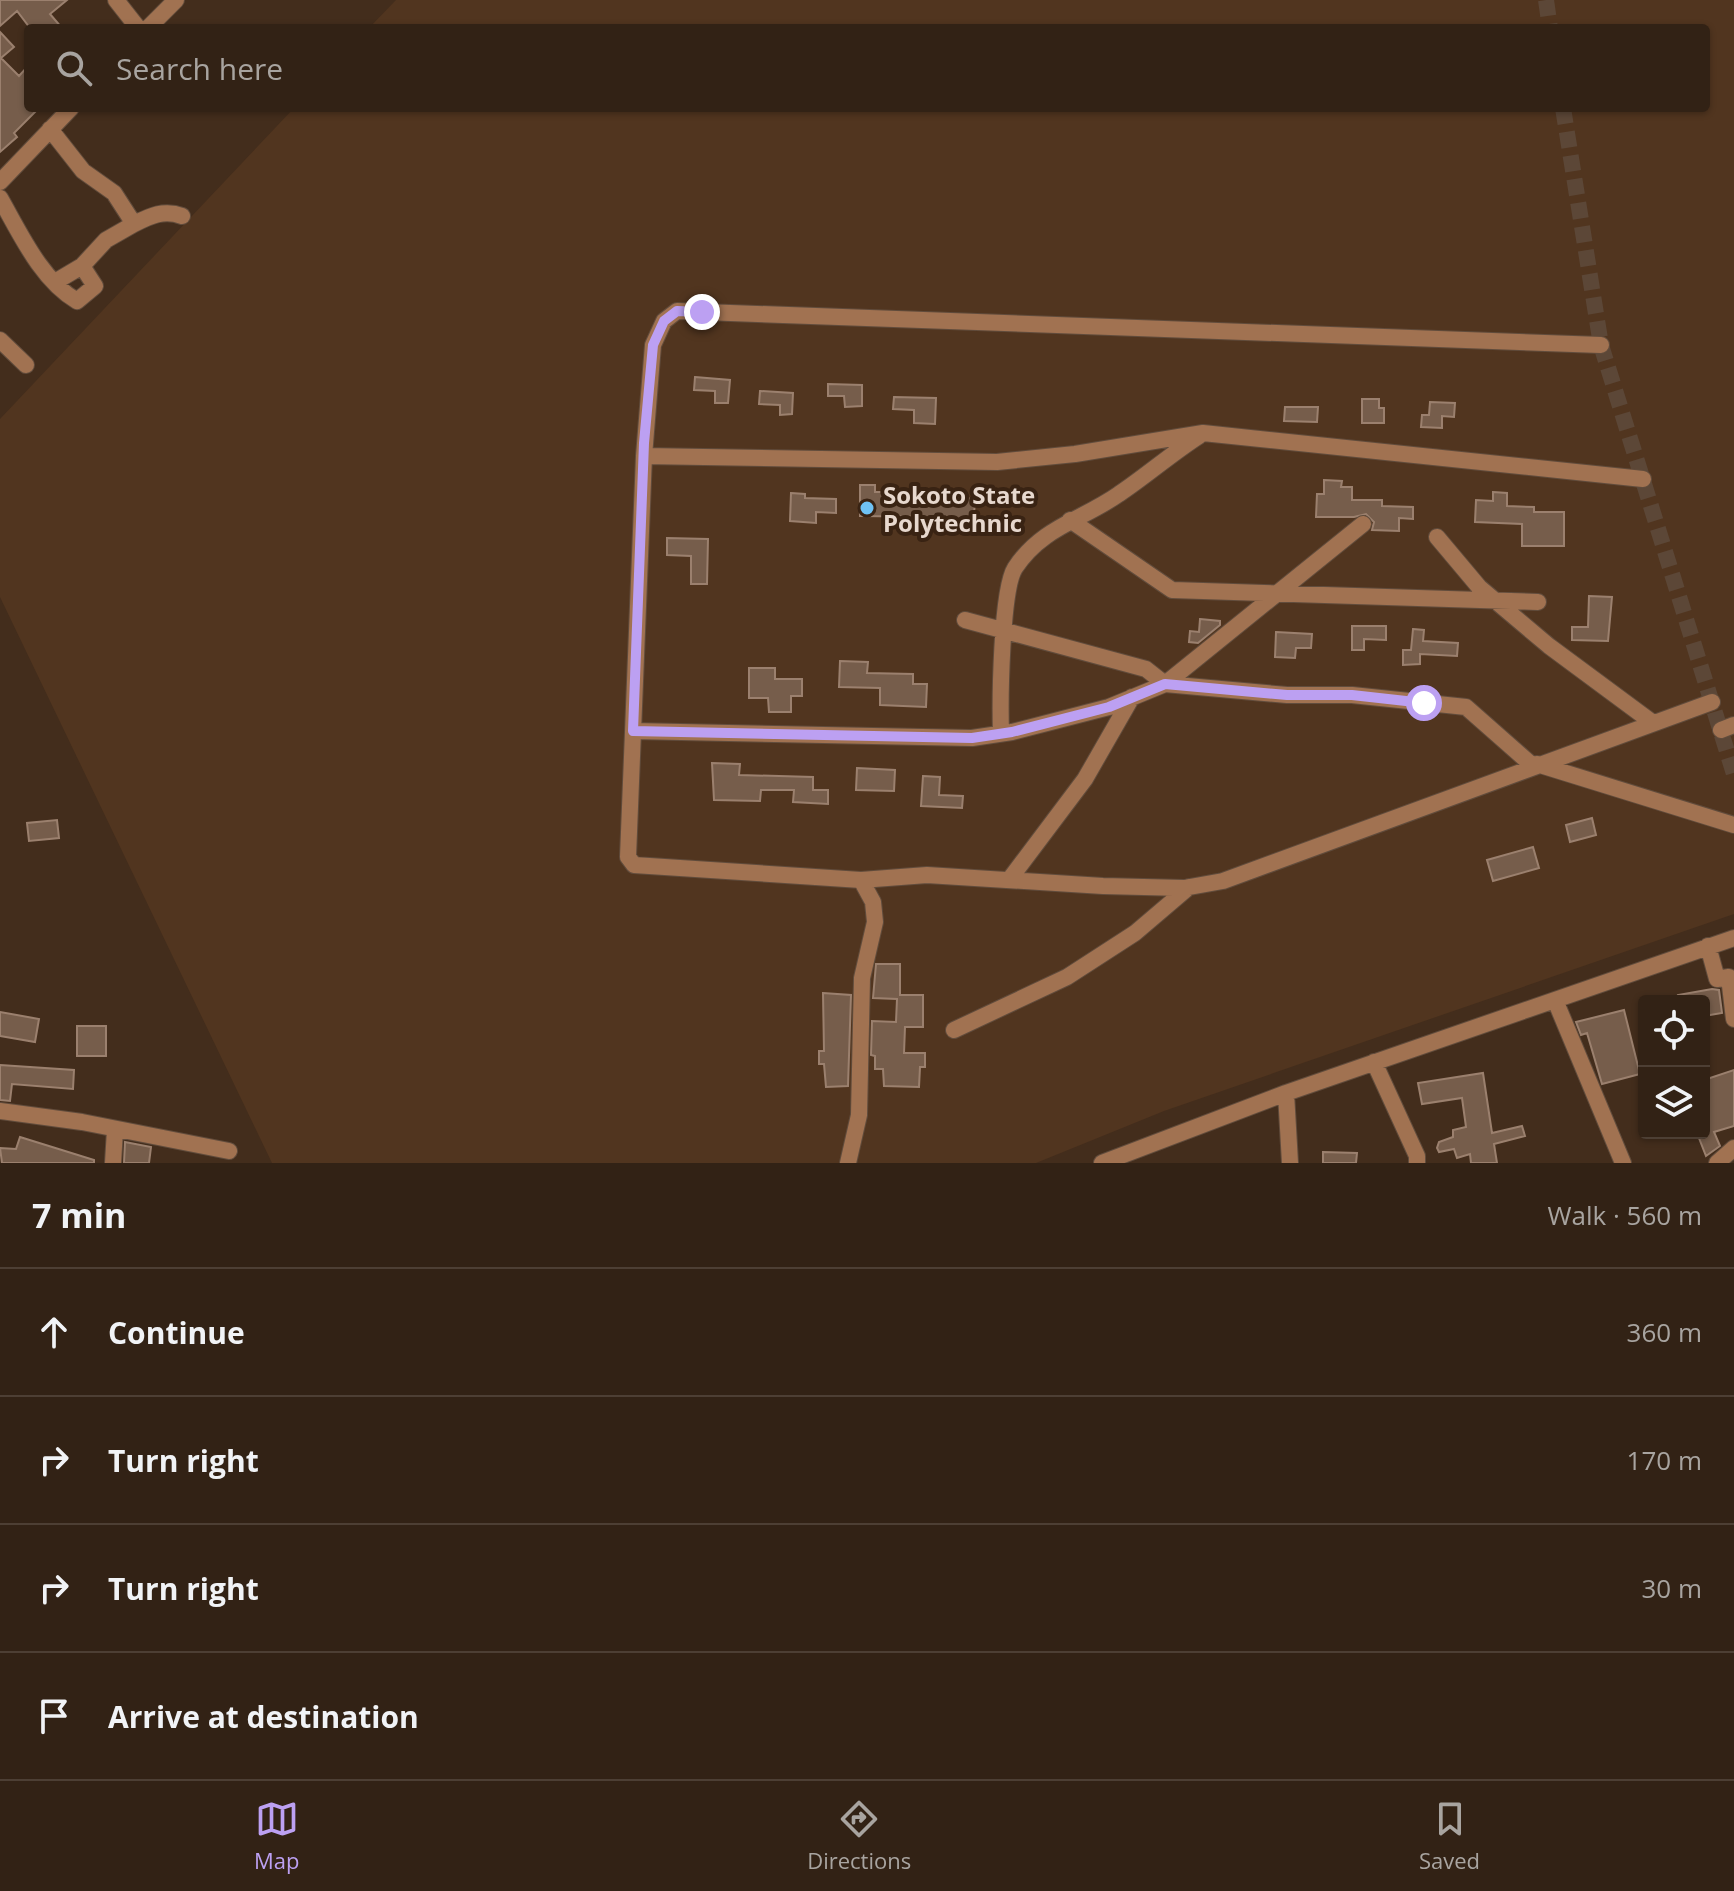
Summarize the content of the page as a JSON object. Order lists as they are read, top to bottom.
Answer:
{
  "places": ["Sokoto State Polytechnic"],
  "page": {
    "search": "Search here",
    "heading": ["7 min", "Walk · 560 m"],
    "list": [
      ["Continue", "360 m"],
      ["Turn right", "170 m"],
      ["Turn right", "30 m"],
      "Arrive at destination"
    ],
    "nav": ["Map", "Directions", "Saved"]
  }
}
